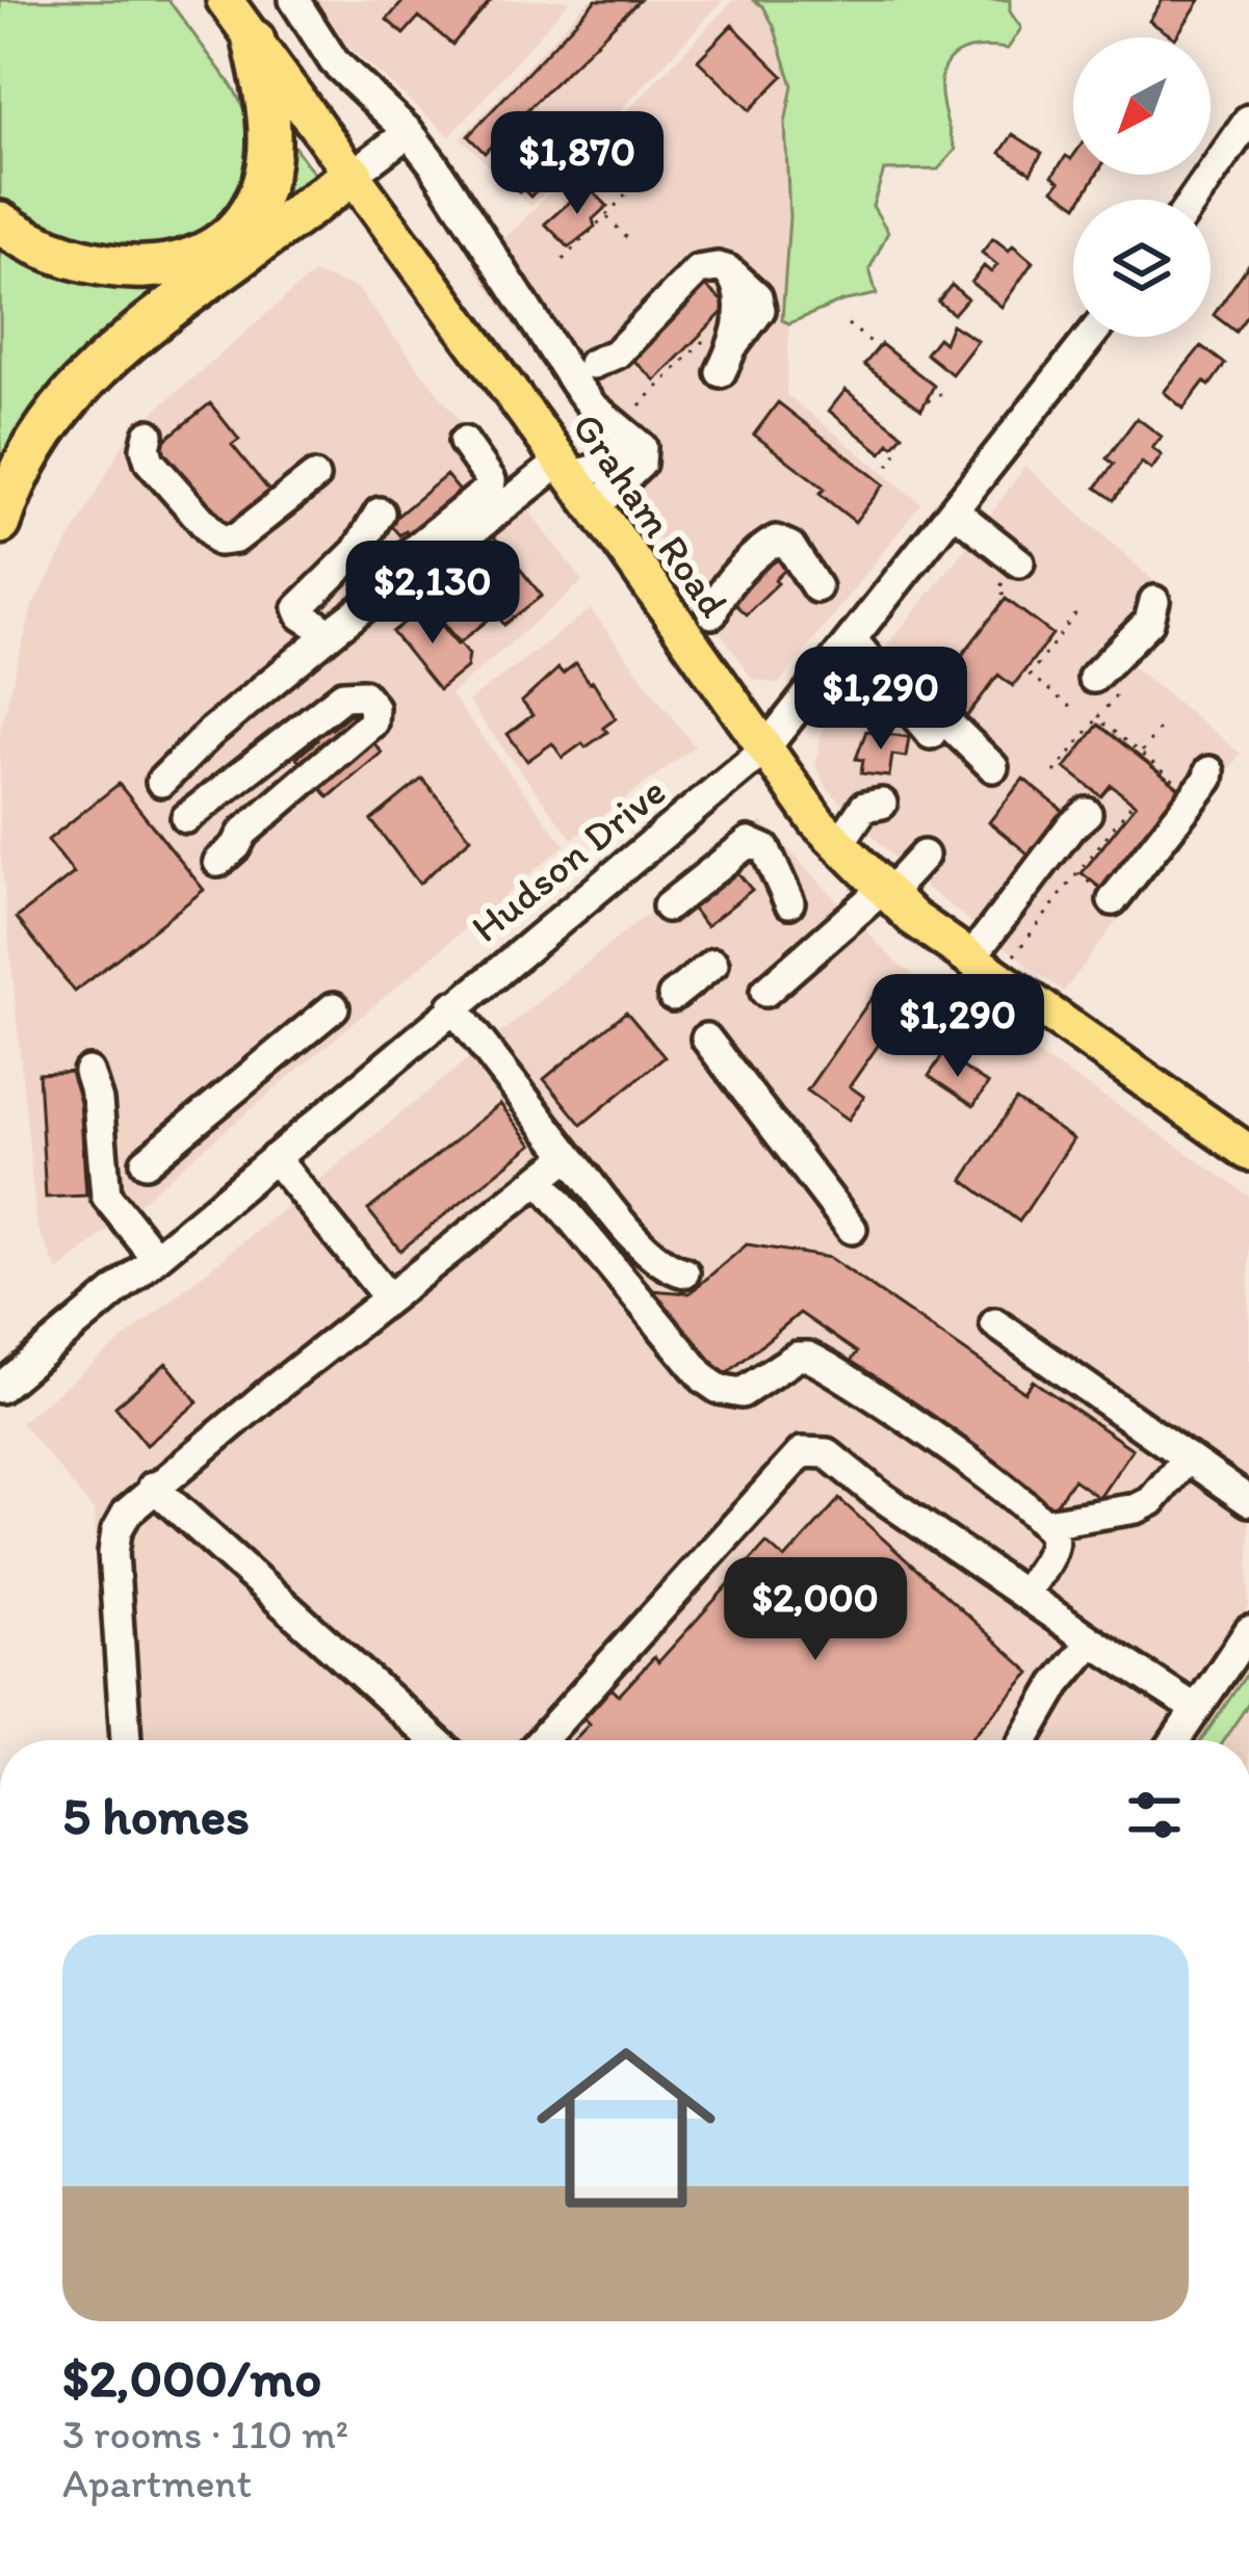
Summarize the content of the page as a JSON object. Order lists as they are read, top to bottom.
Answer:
{
  "streets": {
    "main road": ["Graham Road"],
    "street": ["Hudson Drive"]
  },
  "crossings": [
    ["Graham Road", "Hudson Drive"]
  ],
  "north": "bottom left",
  "page": {
    "price": [
      "$1,870",
      "$2,130",
      "$1,290",
      "$1,290",
      "$2,000"
    ],
    "heading": "5 homes",
    "list": [
      {
        "name": "$2,000/mo",
        "note": "3 rooms · 110 m² · Apartment"
      }
    ]
  }
}
